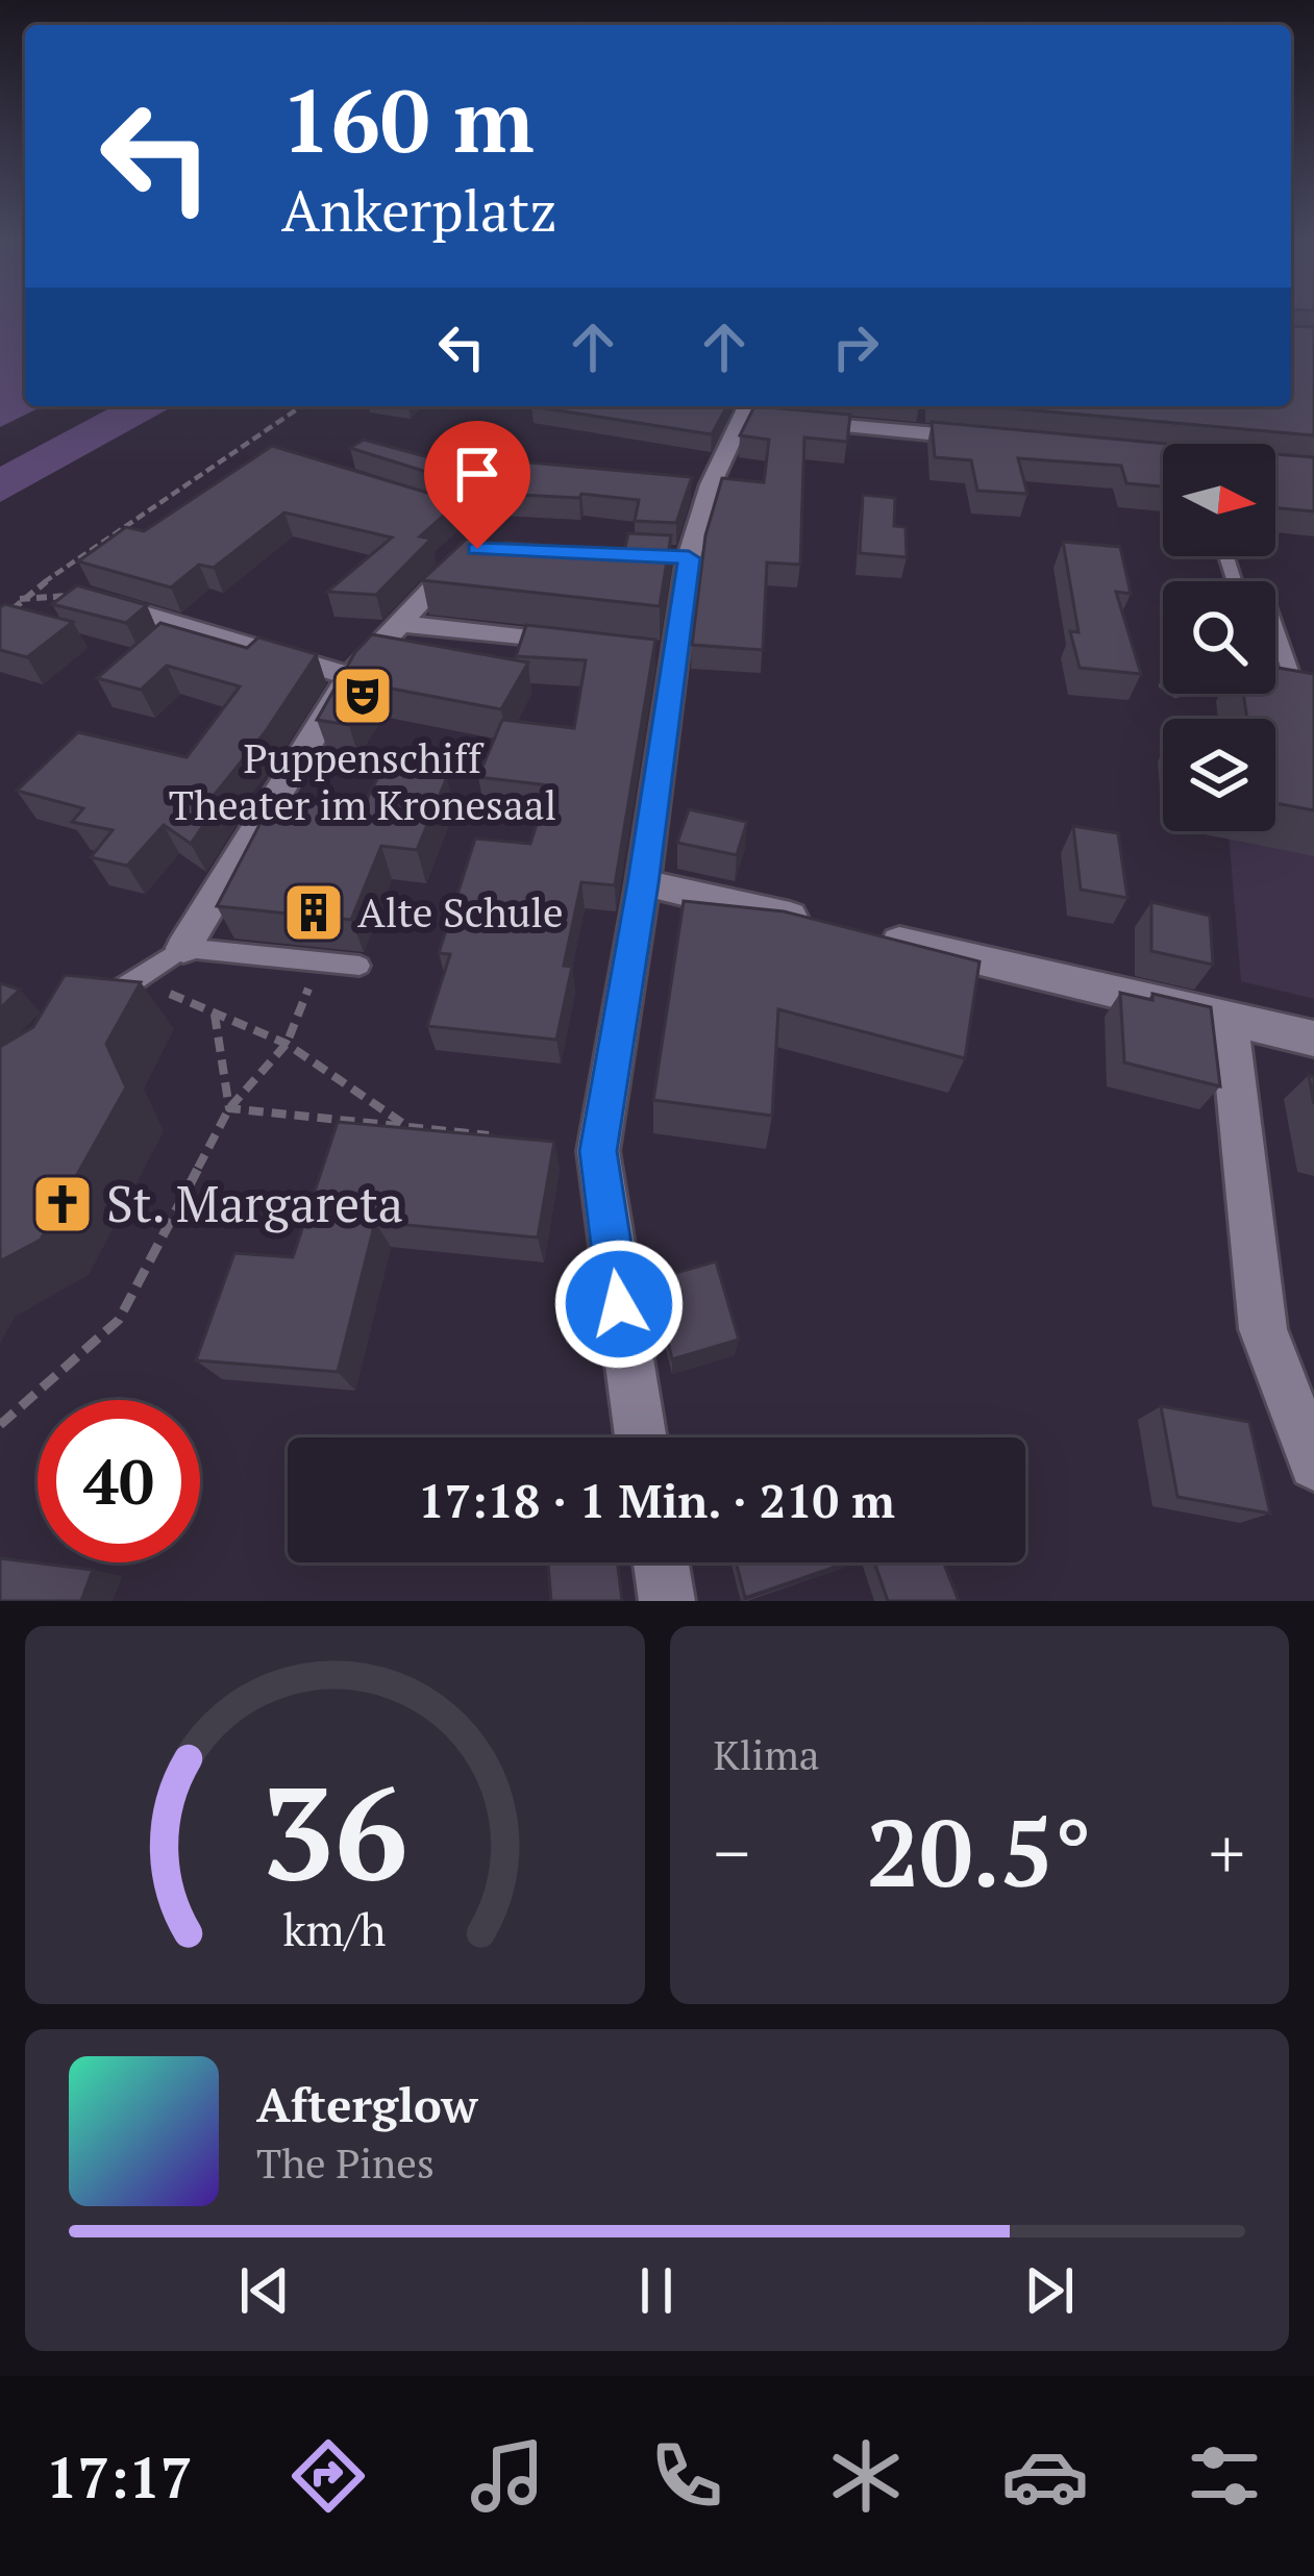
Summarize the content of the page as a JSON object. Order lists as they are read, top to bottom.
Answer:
{
  "places": {
    "theatre": ["Puppenschiff Theater im Kronesaal"],
    "building": ["Alte Schule"],
    "church": ["St. Margareta"]
  },
  "north": "right",
  "page": {
    "turn": ["160 m", "Ankerplatz"],
    "limit": "40",
    "trip": "17:18 · 1 Min. · 210 m",
    "tile": "Klima",
    "heat": ["−", "20.5°", "+"],
    "song": ["Afterglow", "The Pines"],
    "tabs": "17:17",
    "gauge": ["36", "km/h"]
  }
}
